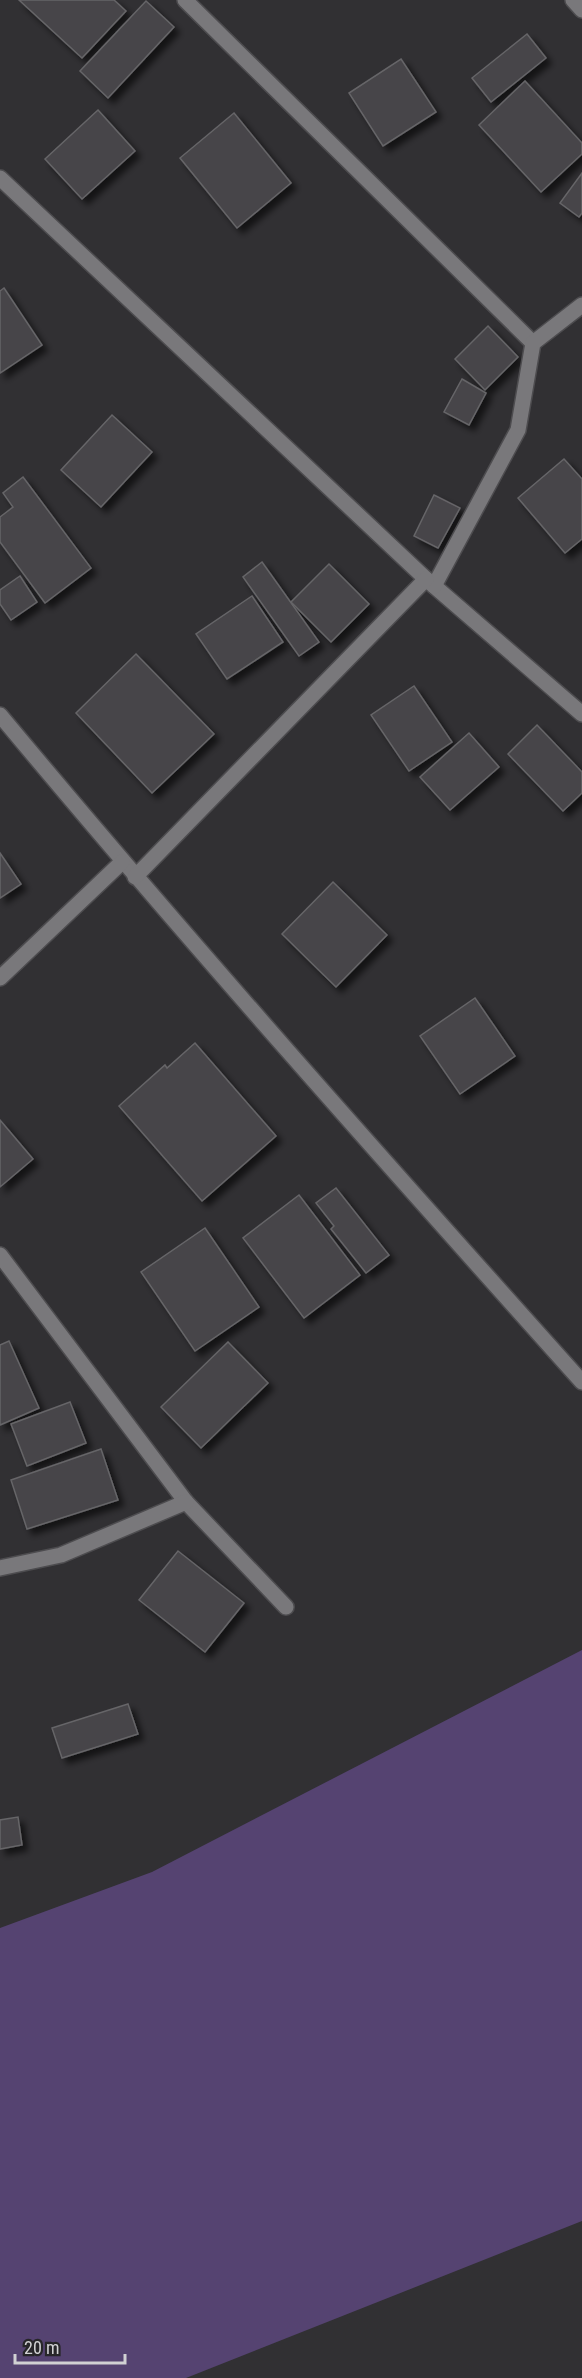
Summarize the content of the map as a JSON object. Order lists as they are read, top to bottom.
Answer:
{
  "scale_bar": "20 m"
}
